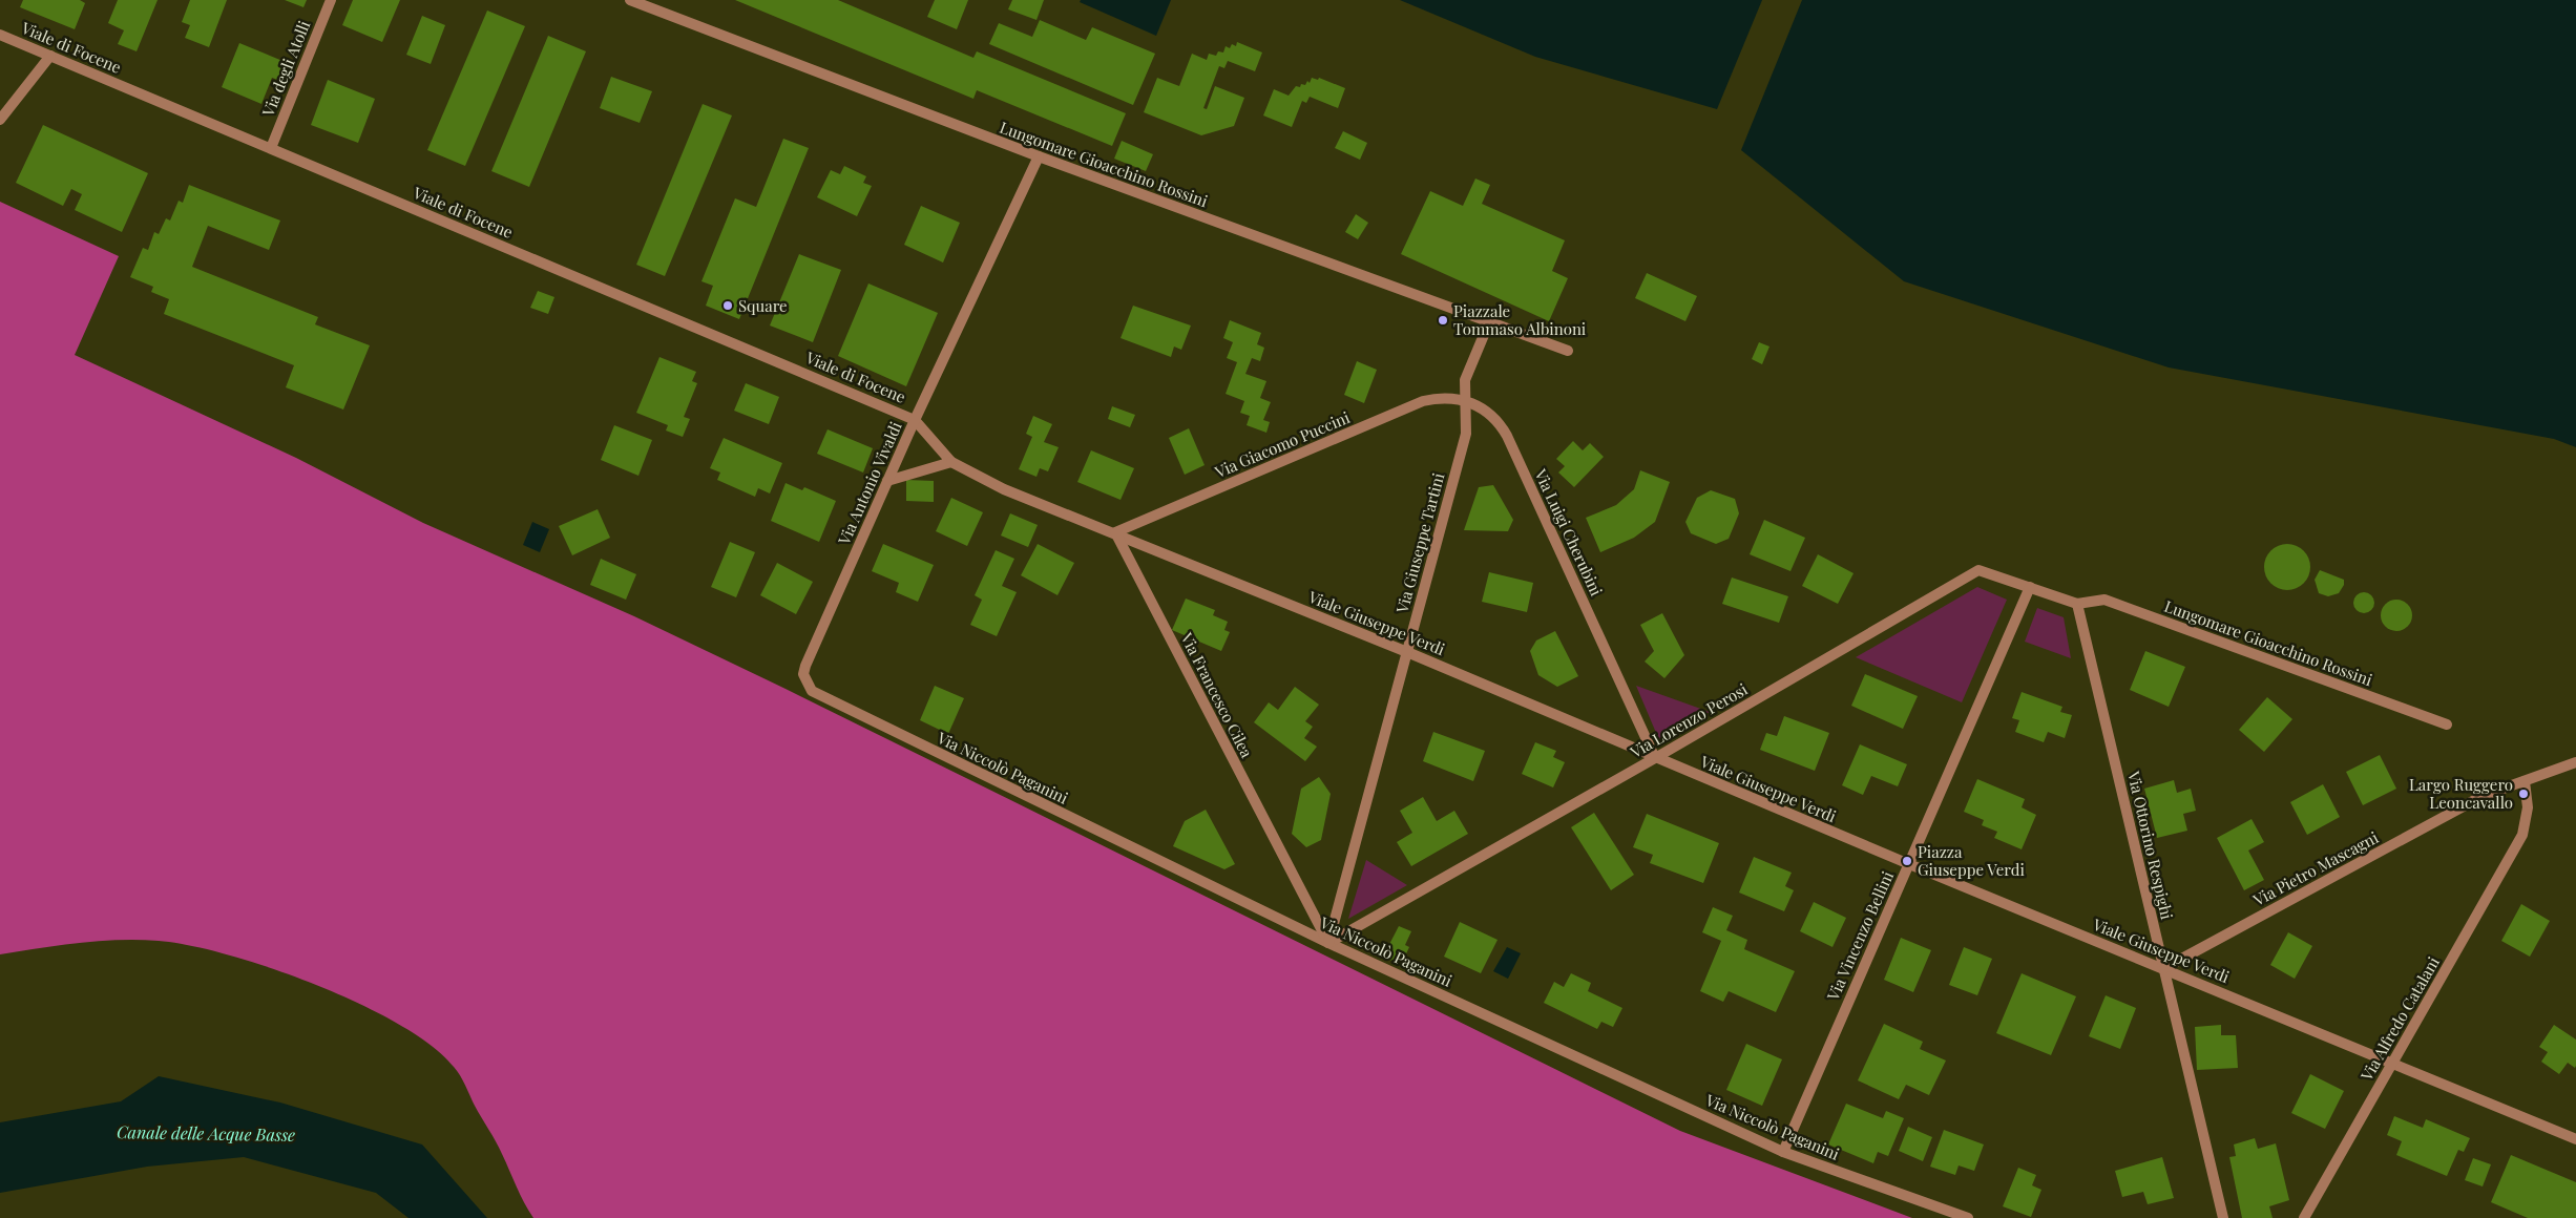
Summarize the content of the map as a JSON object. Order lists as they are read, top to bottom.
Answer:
{
  "streets": {
    "street": [
      "Viale di Focene",
      "Via degli Atolli",
      "Lungomare Gioacchino Rossini",
      "Via Giacomo Puccini",
      "Via Antonio Vivaldi",
      "Via Luigi Cherubini",
      "Via Giuseppe Tartini",
      "Viale Giuseppe Verdi",
      "Via Francesco Cilea",
      "Via Lorenzo Perosi",
      "Via Niccolò Paganini",
      "Via Ottorino Respighi",
      "Via Pietro Mascagni",
      "Via Vincenzo Bellini",
      "Via Alfredo Catalani"
    ]
  },
  "crossings": [
    ["Viale di Focene", "Via degli Atolli"],
    ["Viale di Focene", "Via Antonio Vivaldi"],
    ["Lungomare Gioacchino Rossini", "Via Antonio Vivaldi"],
    ["Lungomare Gioacchino Rossini", "Via Ottorino Respighi"],
    ["Via Giacomo Puccini", "Via Luigi Cherubini"],
    ["Via Giacomo Puccini", "Via Giuseppe Tartini"],
    ["Via Giacomo Puccini", "Viale Giuseppe Verdi"],
    ["Via Giacomo Puccini", "Via Francesco Cilea"],
    ["Via Antonio Vivaldi", "Via Niccolò Paganini"],
    ["Via Luigi Cherubini", "Via Giuseppe Tartini"],
    ["Via Luigi Cherubini", "Viale Giuseppe Verdi"],
    ["Via Luigi Cherubini", "Via Lorenzo Perosi"],
    ["Via Giuseppe Tartini", "Viale Giuseppe Verdi"],
    ["Via Giuseppe Tartini", "Via Francesco Cilea"],
    ["Via Giuseppe Tartini", "Via Lorenzo Perosi"],
    ["Via Giuseppe Tartini", "Via Niccolò Paganini"],
    ["Viale Giuseppe Verdi", "Via Francesco Cilea"],
    ["Viale Giuseppe Verdi", "Via Lorenzo Perosi"],
    ["Viale Giuseppe Verdi", "Via Ottorino Respighi"],
    ["Viale Giuseppe Verdi", "Via Pietro Mascagni"],
    ["Viale Giuseppe Verdi", "Via Vincenzo Bellini"],
    ["Viale Giuseppe Verdi", "Via Alfredo Catalani"],
    ["Via Francesco Cilea", "Via Lorenzo Perosi"],
    ["Via Francesco Cilea", "Via Niccolò Paganini"],
    ["Via Lorenzo Perosi", "Via Niccolò Paganini"],
    ["Via Lorenzo Perosi", "Via Vincenzo Bellini"],
    ["Via Niccolò Paganini", "Via Vincenzo Bellini"],
    ["Via Ottorino Respighi", "Via Pietro Mascagni"],
    ["Via Pietro Mascagni", "Via Alfredo Catalani"]
  ],
  "water": ["Canale delle Acque Basse"],
  "places": [
    "Square",
    "Piazzale Tommaso Albinoni",
    "Largo Ruggero Leoncavallo",
    "Piazza Giuseppe Verdi"
  ]
}
